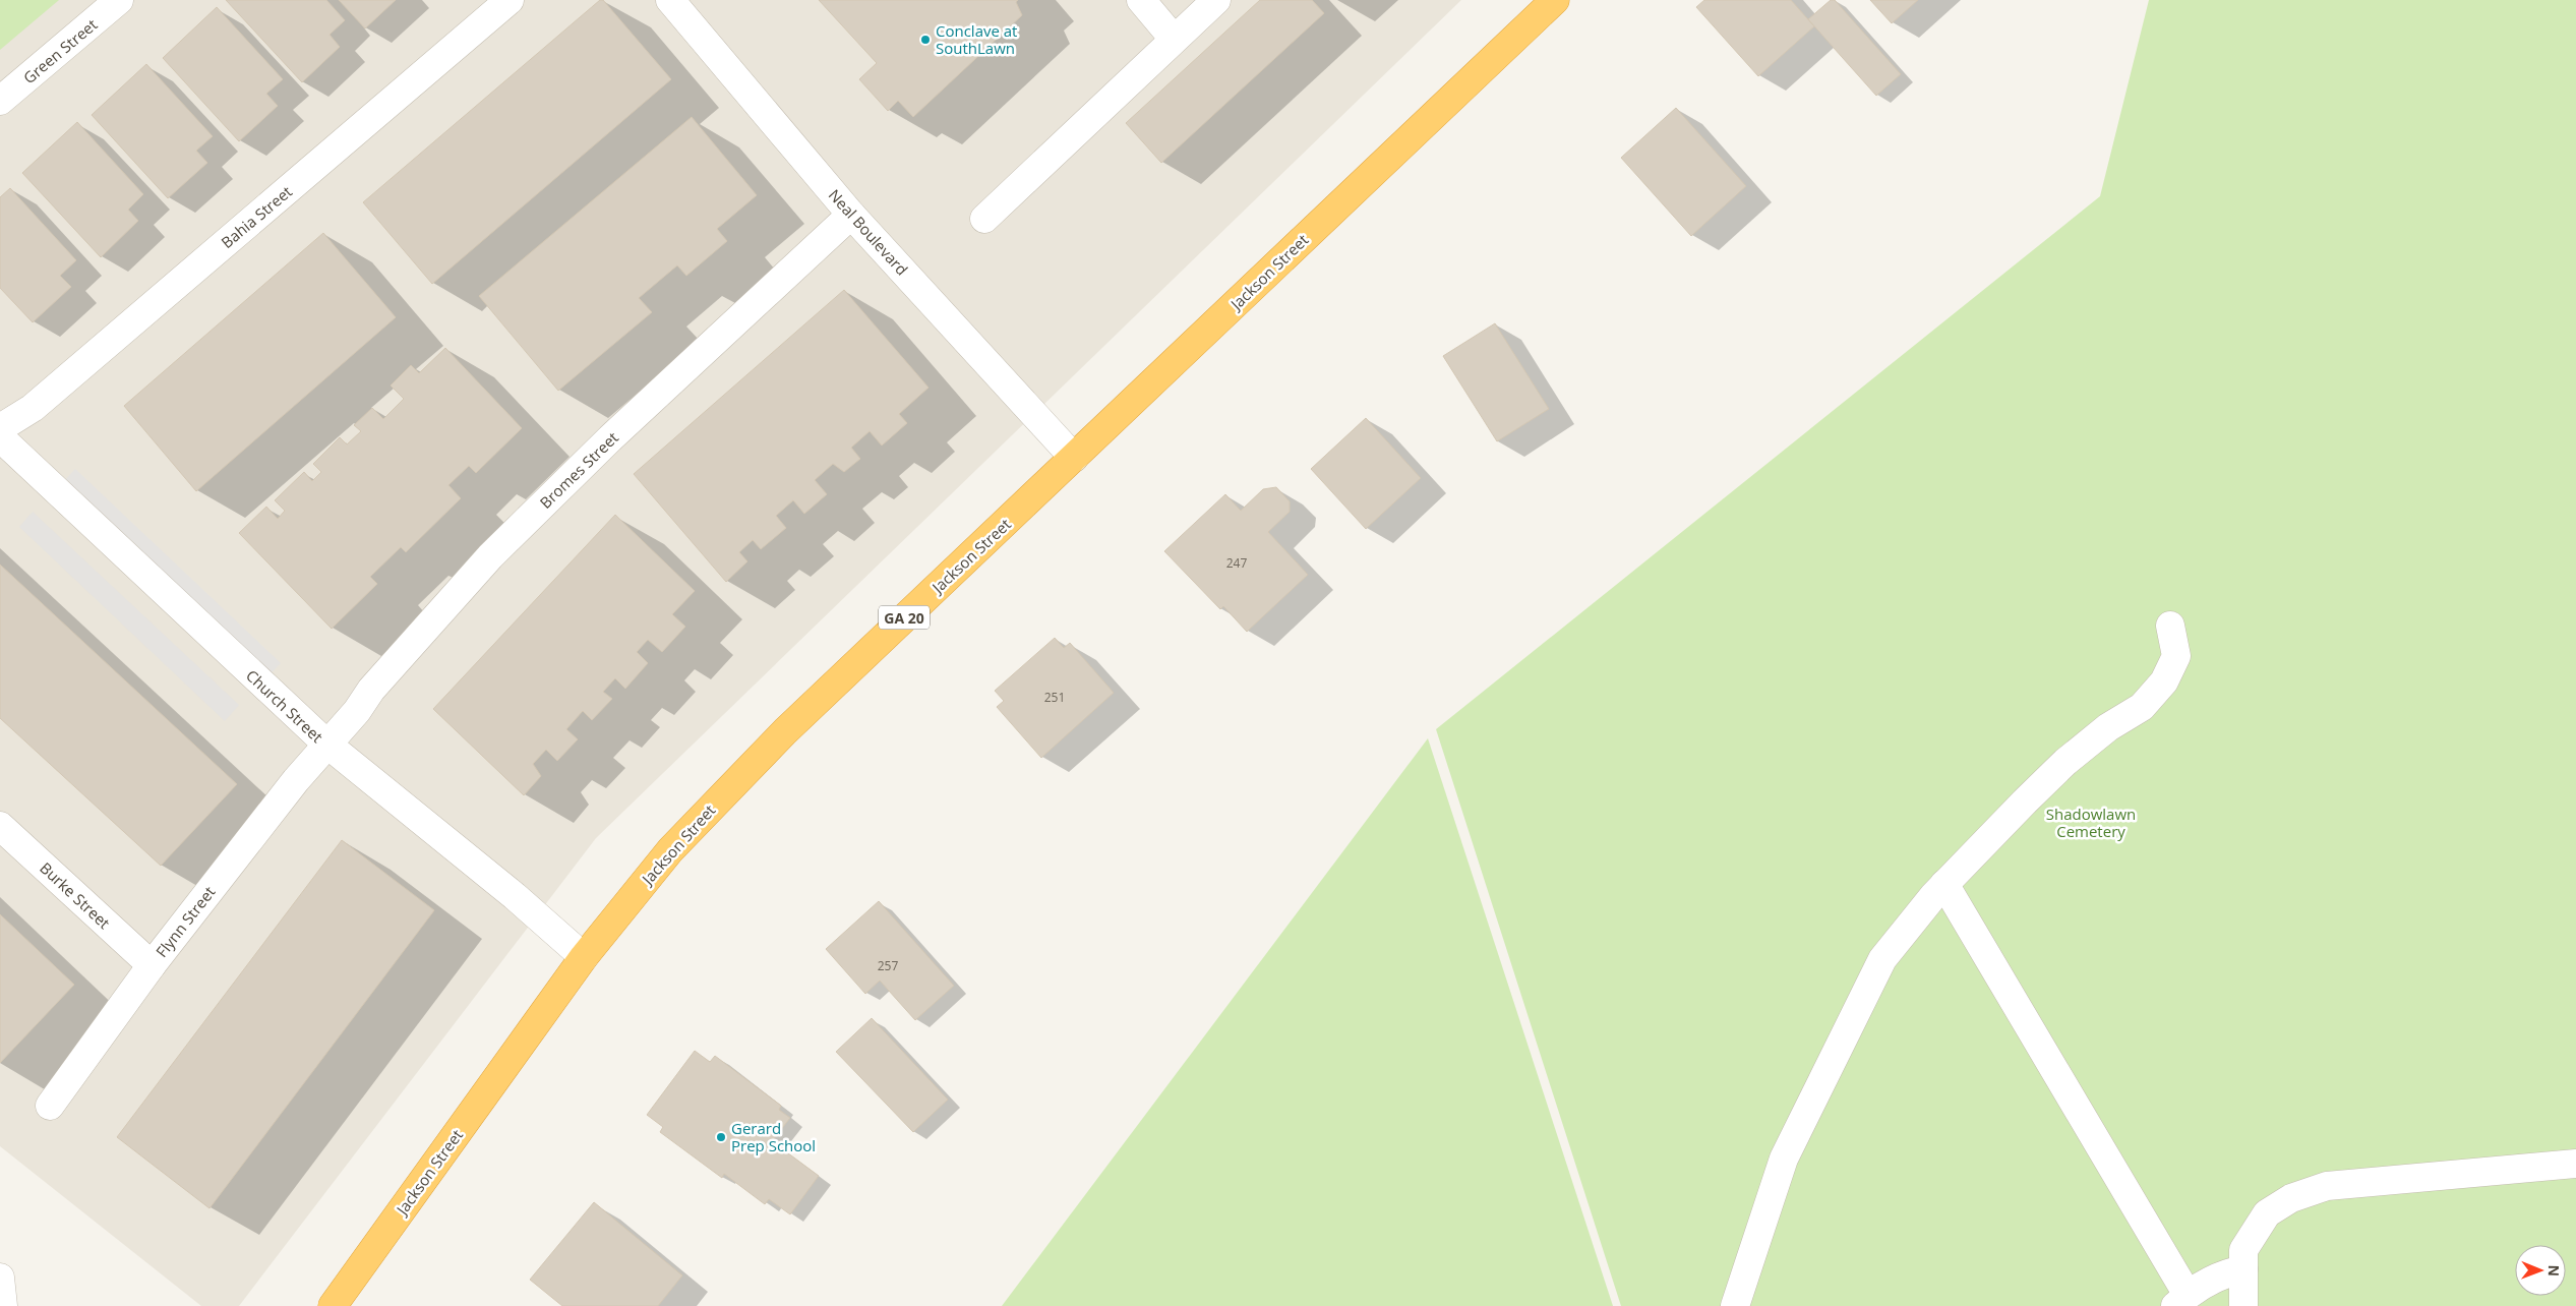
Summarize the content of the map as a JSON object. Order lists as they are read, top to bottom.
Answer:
{
  "streets": {
    "highway": ["Jackson Street", "GA 20"],
    "street": [
      "Green Street",
      "Bahia Street",
      "Neal Boulevard",
      "Bromes Street",
      "Church Street",
      "Burke Street",
      "Flynn Street"
    ]
  },
  "crossings": [
    ["Neal Boulevard", "Jackson Street"],
    ["Neal Boulevard", "Bromes Street"],
    ["Jackson Street", "Church Street"],
    ["Bromes Street", "Church Street"],
    ["Bromes Street", "Flynn Street"],
    ["Church Street", "Flynn Street"],
    ["Burke Street", "Flynn Street"]
  ],
  "parks": ["Shadowlawn Cemetery"],
  "places": ["Conclave at SouthLawn", "Gerard Prep School"],
  "house_numbers": ["247", "251", "257"],
  "north": "right"
}
